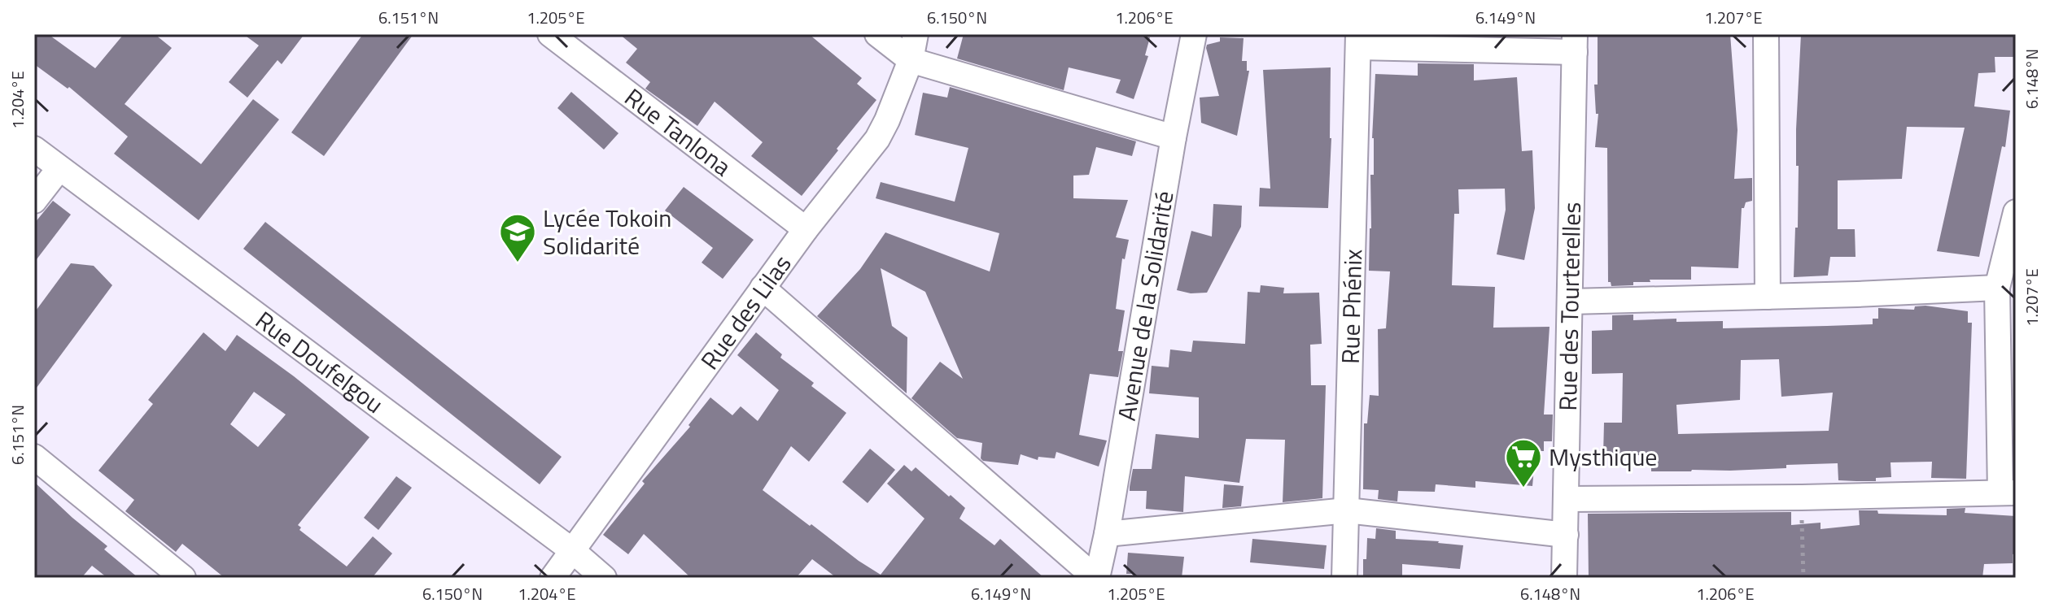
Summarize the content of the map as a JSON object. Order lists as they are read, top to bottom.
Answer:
{
  "streets": {
    "street": [
      "Rue Tanlona",
      "Avenue de la Solidarité",
      "Rue Phénix",
      "Rue des Tourterelles",
      "Rue des Lilas",
      "Rue Doufelgou"
    ]
  },
  "crossings": [
    ["Rue Tanlona", "Rue des Lilas"],
    ["Rue des Lilas", "Rue Doufelgou"]
  ],
  "places": {
    "school or university": ["Lycée Tokoin Solidarité"],
    "supermarket": ["Mysthique"]
  },
  "coordinates": [
    "6.151°N",
    "1.205°E",
    "6.150°N",
    "1.206°E",
    "6.149°N",
    "1.207°E",
    "6.148°N",
    "1.204°E"
  ]
}
